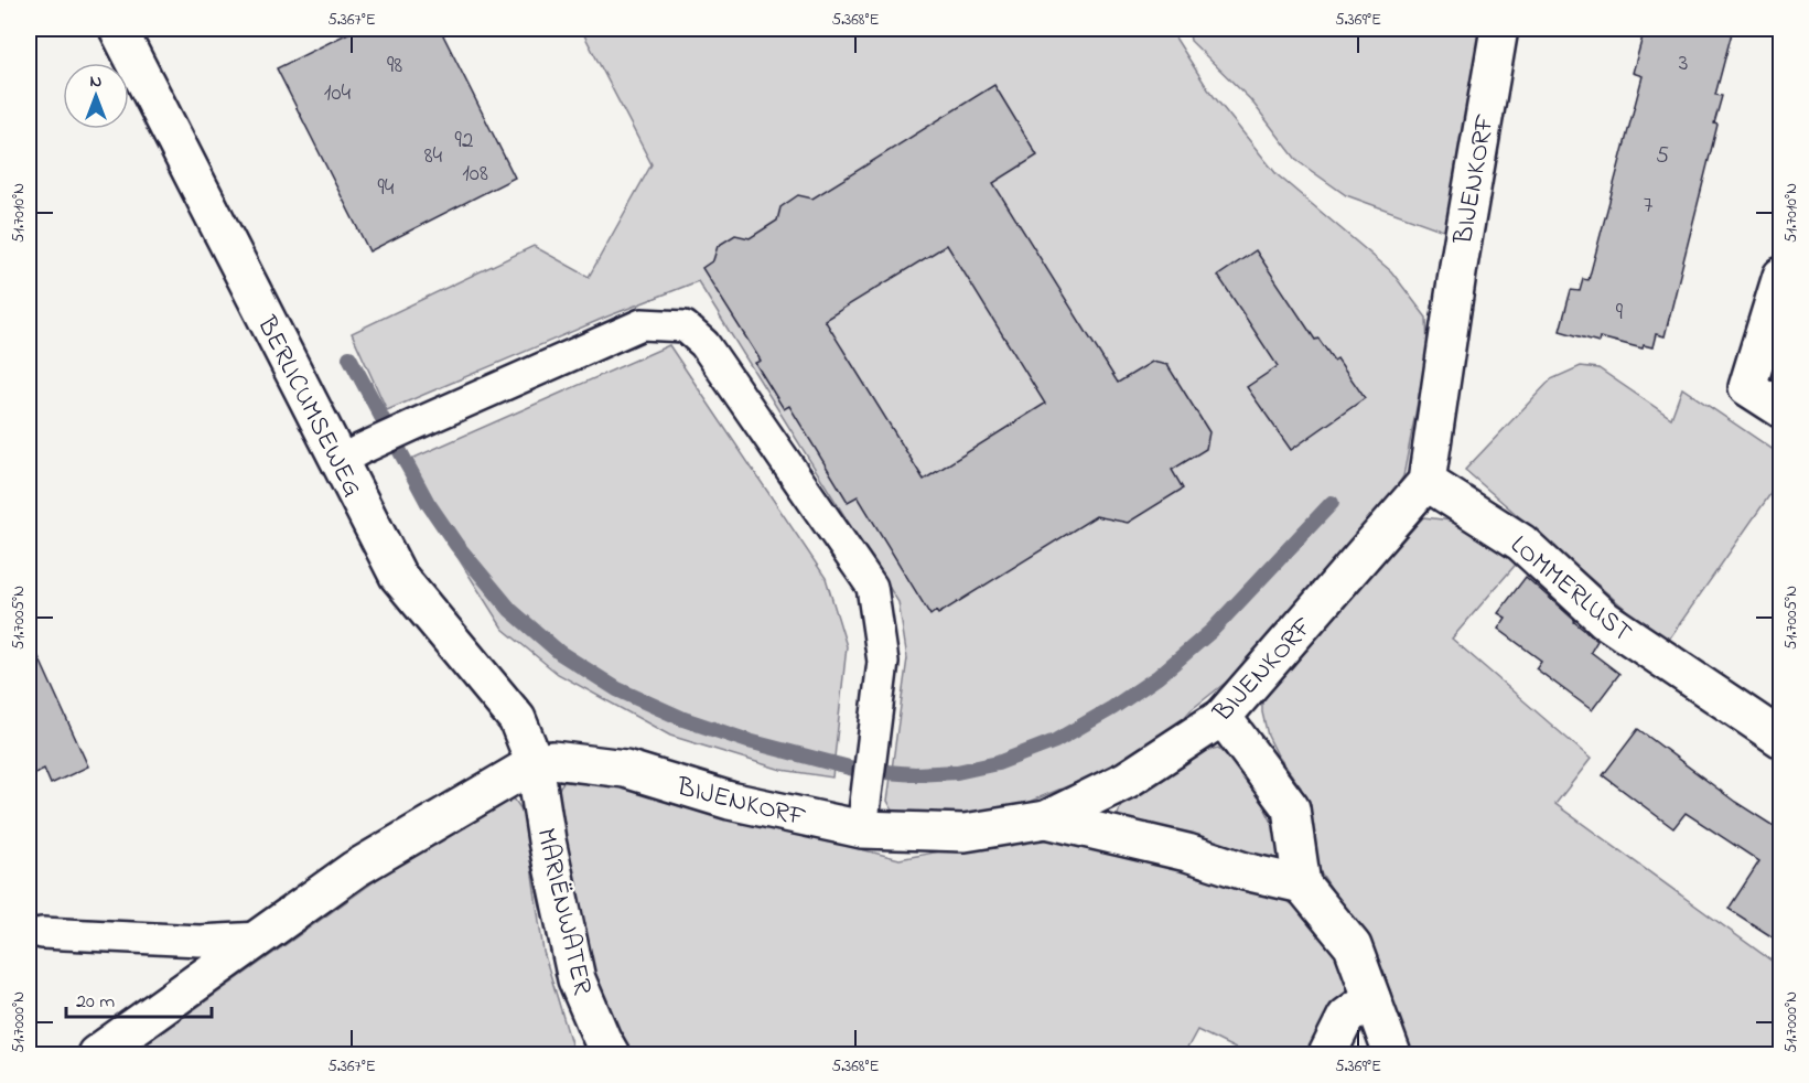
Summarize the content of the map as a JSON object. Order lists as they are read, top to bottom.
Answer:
{
  "streets": {
    "street": [
      "BIJENKORF",
      "BERLICUMSEWEG",
      "LOMMERLUST",
      "MARIËNWATER"
    ]
  },
  "crossings": [
    ["BIJENKORF", "BERLICUMSEWEG"],
    ["BIJENKORF", "LOMMERLUST"],
    ["BIJENKORF", "MARIËNWATER"],
    ["BERLICUMSEWEG", "MARIËNWATER"]
  ],
  "house_numbers": [
    "3",
    "98",
    "104",
    "92",
    "84",
    "5",
    "108",
    "94",
    "7",
    "9"
  ],
  "scale_bar": "20 m",
  "north": "top",
  "coordinates": [
    "5.367°E",
    "5.368°E",
    "5.369°E",
    "51.7010°N",
    "51.7005°N",
    "51.7000°N"
  ]
}
